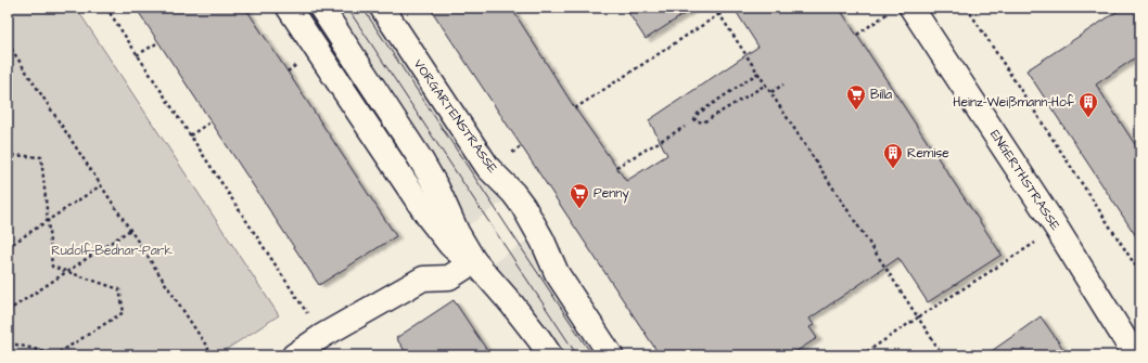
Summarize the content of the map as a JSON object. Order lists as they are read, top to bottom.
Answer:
{
  "streets": {
    "street": ["VORGARTENSTRASSE", "ENGERTHSTRASSE"]
  },
  "parks": ["Rudolf-Bednar-Park"],
  "places": {
    "supermarket": ["Billa", "Penny"],
    "building": ["Heinz-Weißmann-Hof", "Remise"]
  }
}
